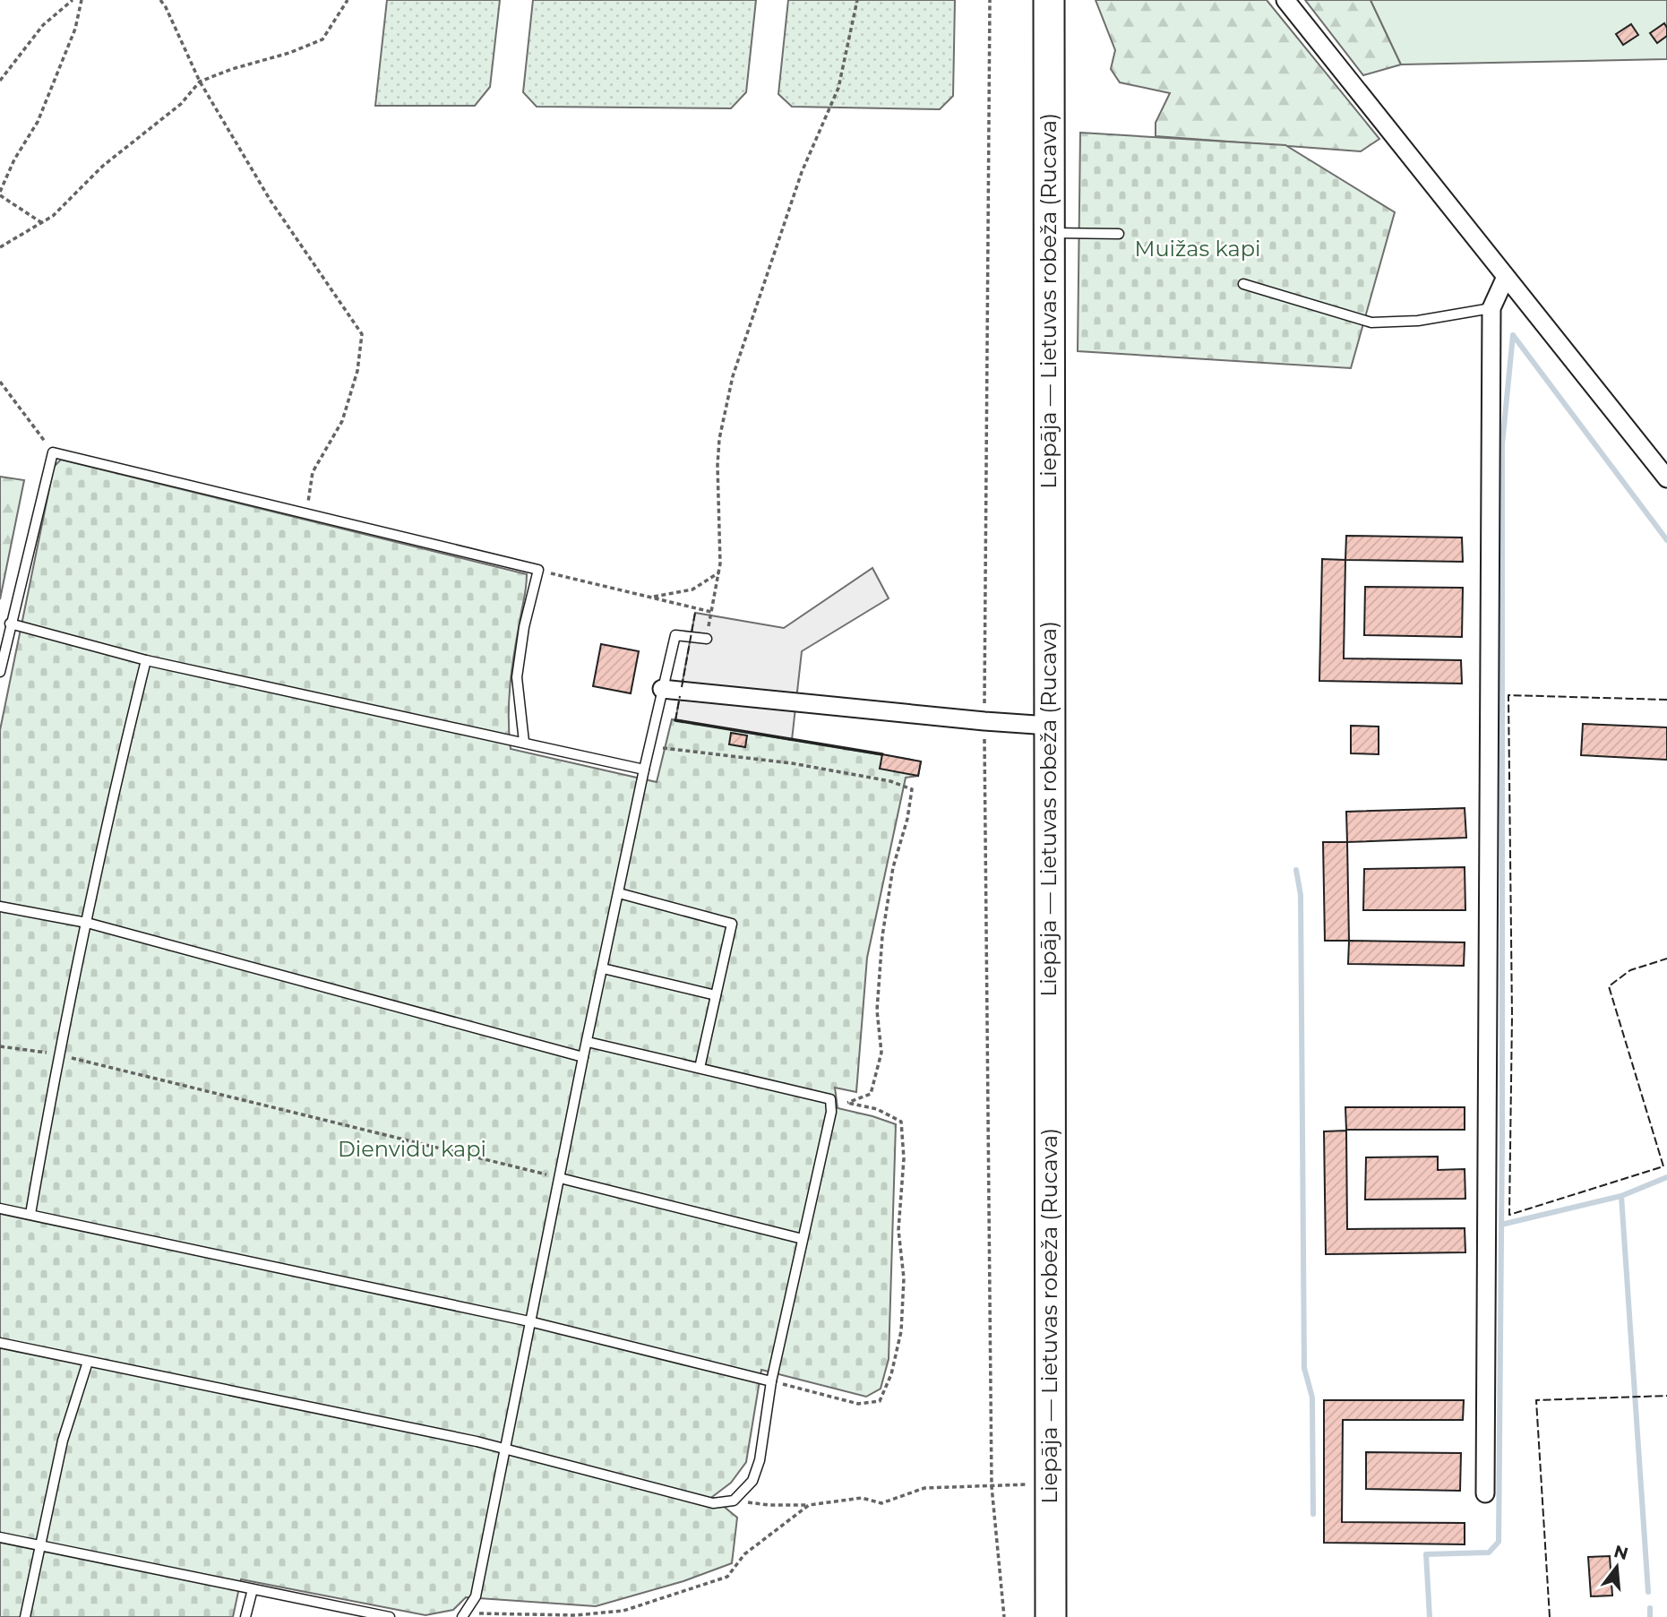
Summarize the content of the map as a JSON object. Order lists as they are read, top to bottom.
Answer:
{
  "streets": {
    "highway": ["Liepāja — Lietuvas robeža (Rucava)"]
  },
  "parks": ["Muižas kapi", "Dienvidu kapi"],
  "north": "top"
}
